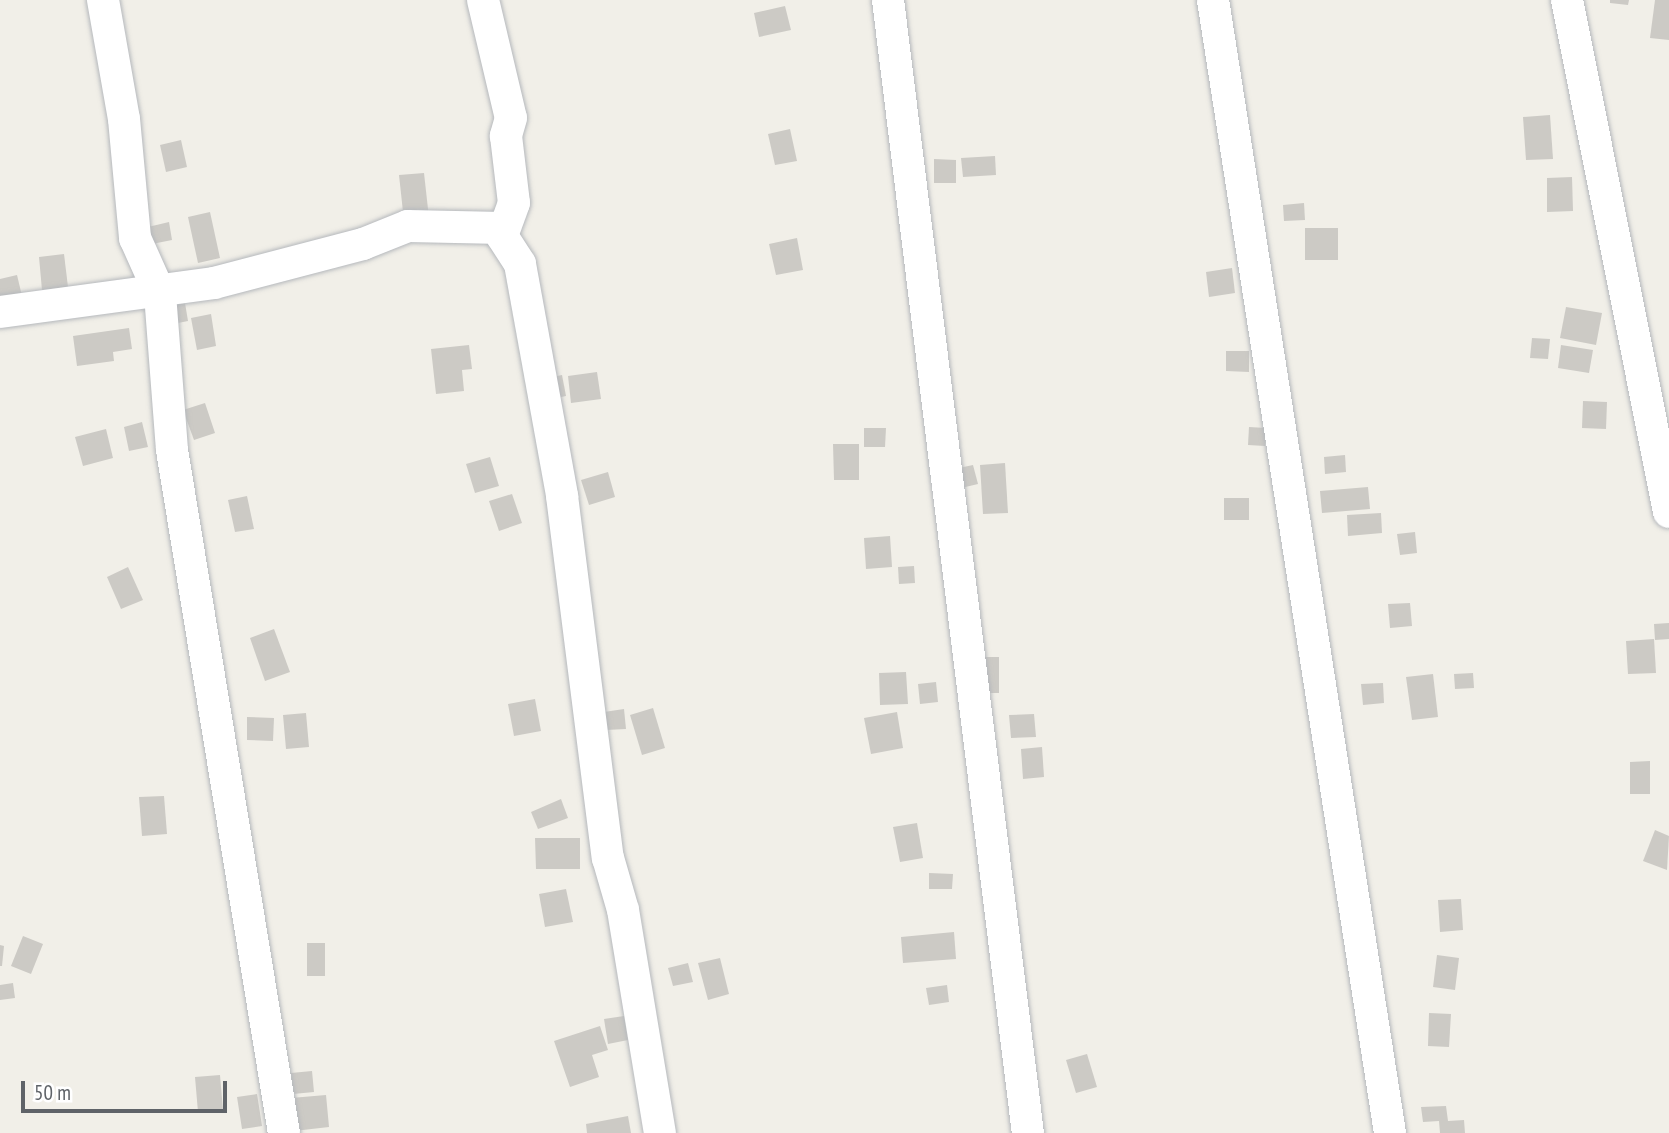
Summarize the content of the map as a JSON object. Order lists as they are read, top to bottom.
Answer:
{
  "scale_bar": "50 m"
}
